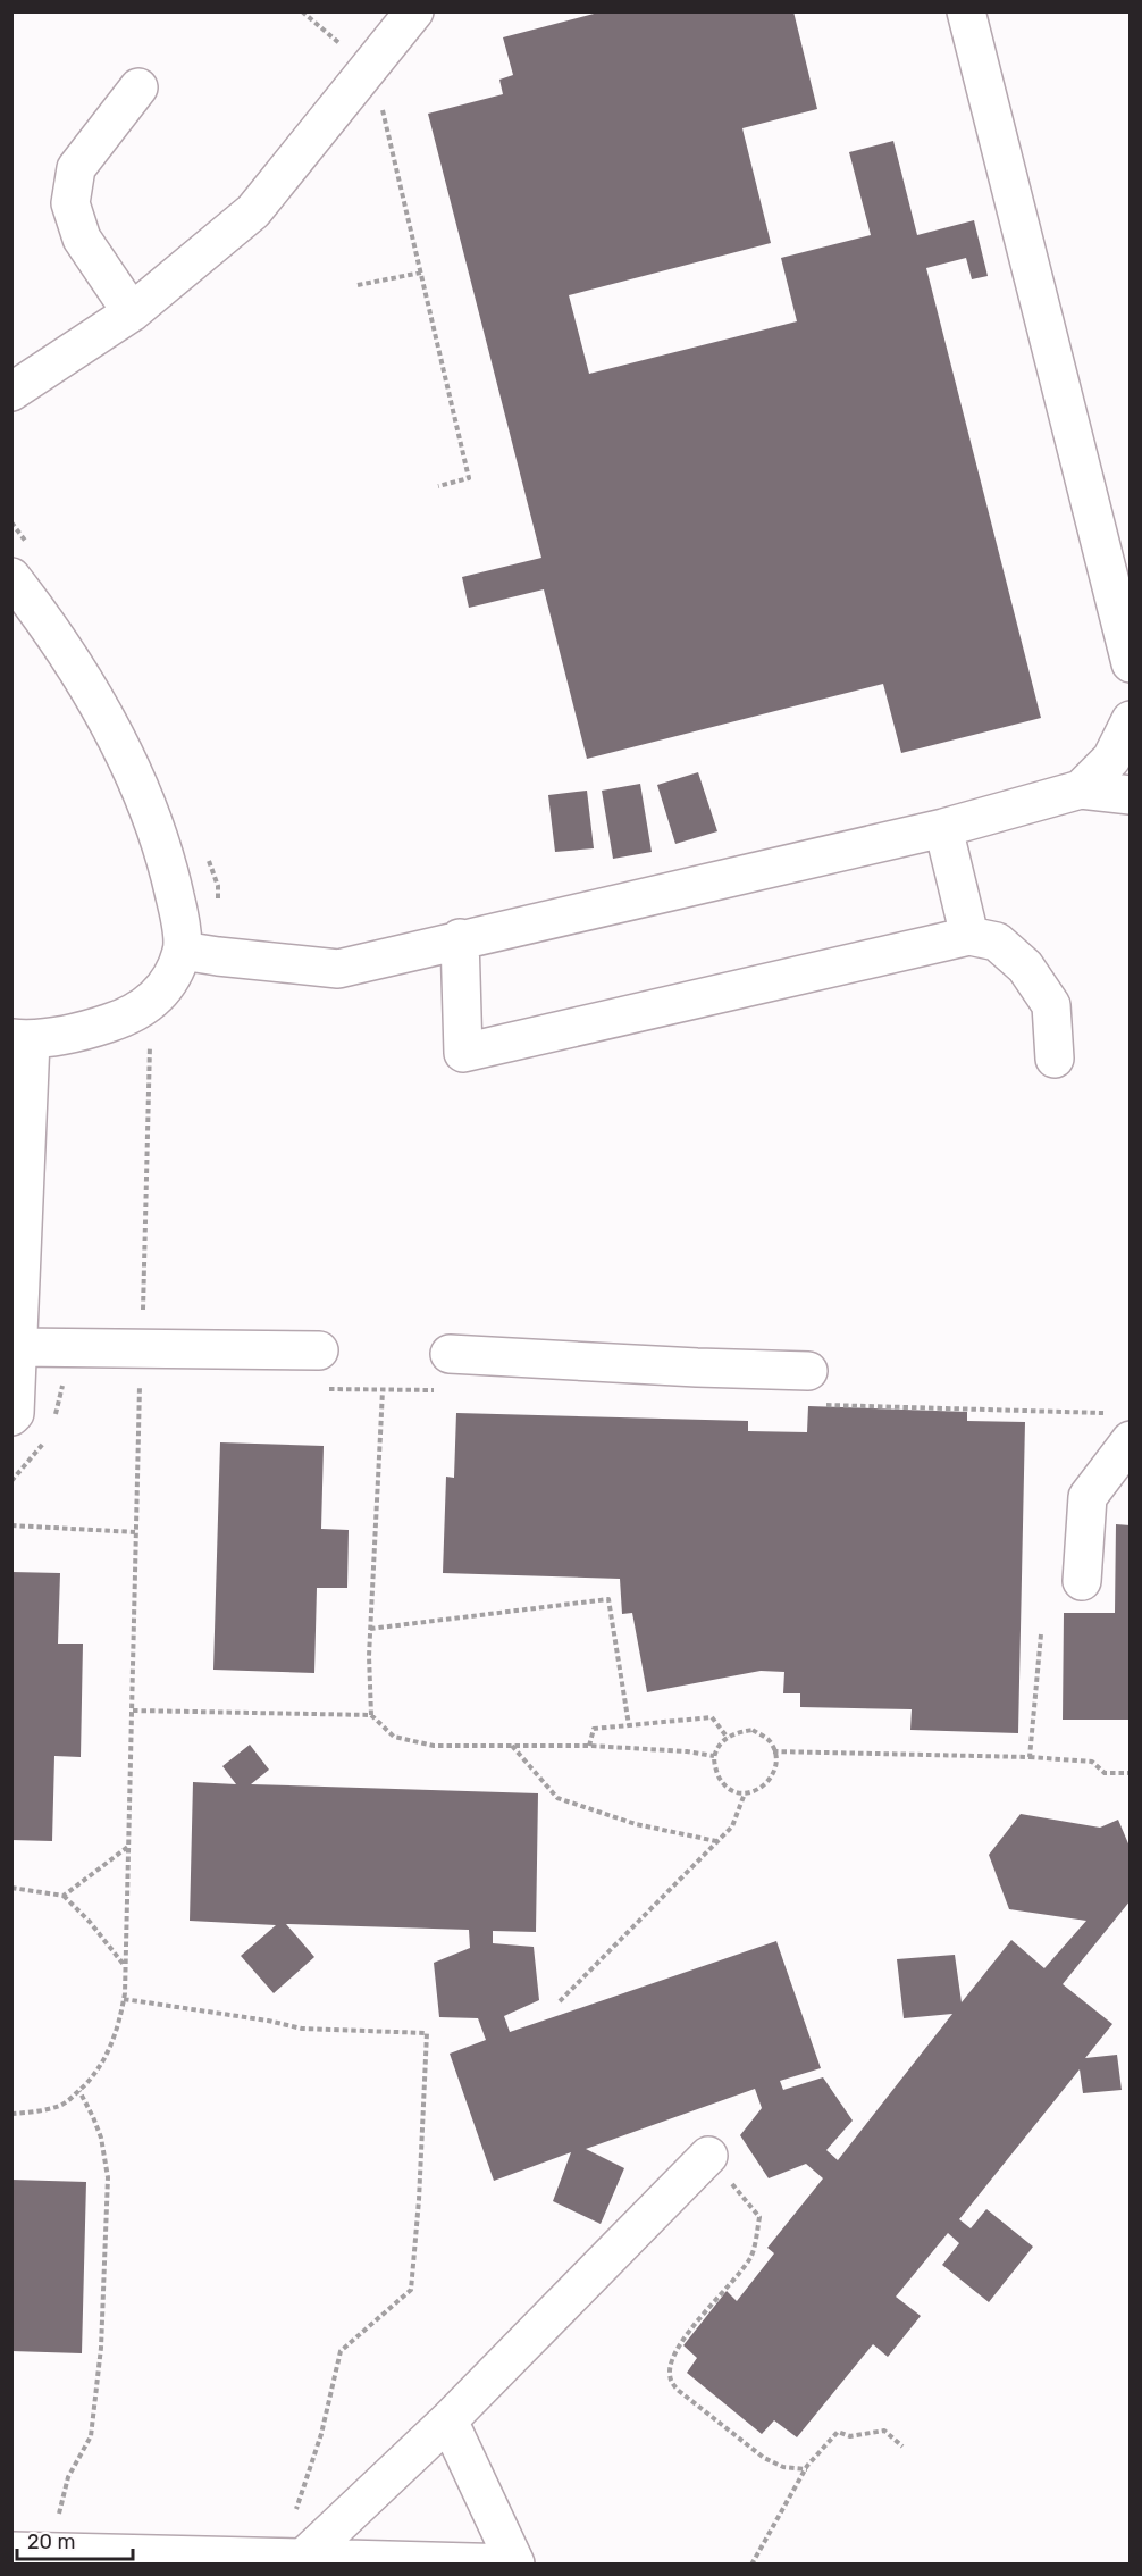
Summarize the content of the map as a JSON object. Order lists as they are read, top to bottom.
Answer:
{
  "scale_bar": "20 m"
}
